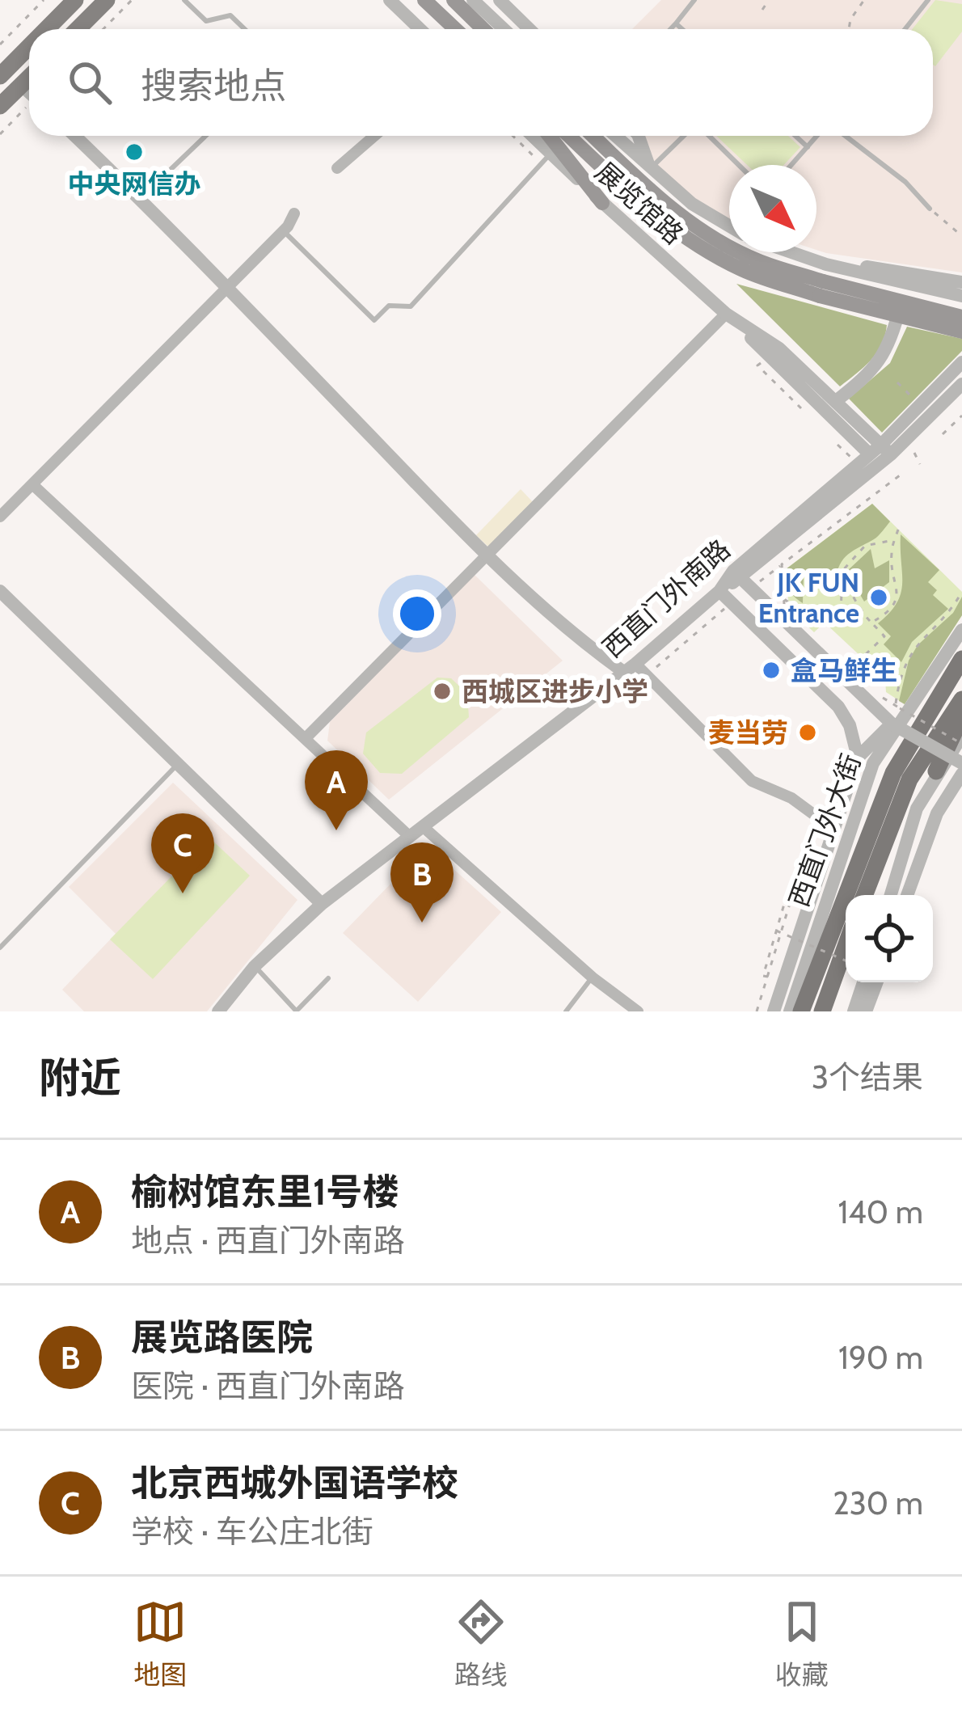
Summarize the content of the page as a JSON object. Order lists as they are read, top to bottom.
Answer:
{
  "streets": {
    "highway": ["西直门外大街"],
    "main road": ["展览馆路"],
    "street": ["西直门外南路"]
  },
  "crossings": [
    ["展览馆路", "西直门外南路"],
    ["西直门外南路", "西直门外大街"]
  ],
  "places": [
    "中央网信办",
    "JK FUN Entrance",
    "盒马鲜生",
    "西城区进步小学",
    "麦当劳"
  ],
  "north": "bottom right",
  "page": {
    "search": "搜索地点",
    "pins": ["A", "C", "B"],
    "heading": ["附近", "3个结果"],
    "list": [
      {
        "mark": "A",
        "name": "榆树馆东里1号楼",
        "note": "地点 · 西直门外南路",
        "value": "140 m"
      },
      {
        "mark": "B",
        "name": "展览路医院",
        "note": "医院 · 西直门外南路",
        "value": "190 m"
      },
      {
        "mark": "C",
        "name": "北京西城外国语学校",
        "note": "学校 · 车公庄北街",
        "value": "230 m"
      }
    ],
    "nav": ["地图", "路线", "收藏"]
  }
}
